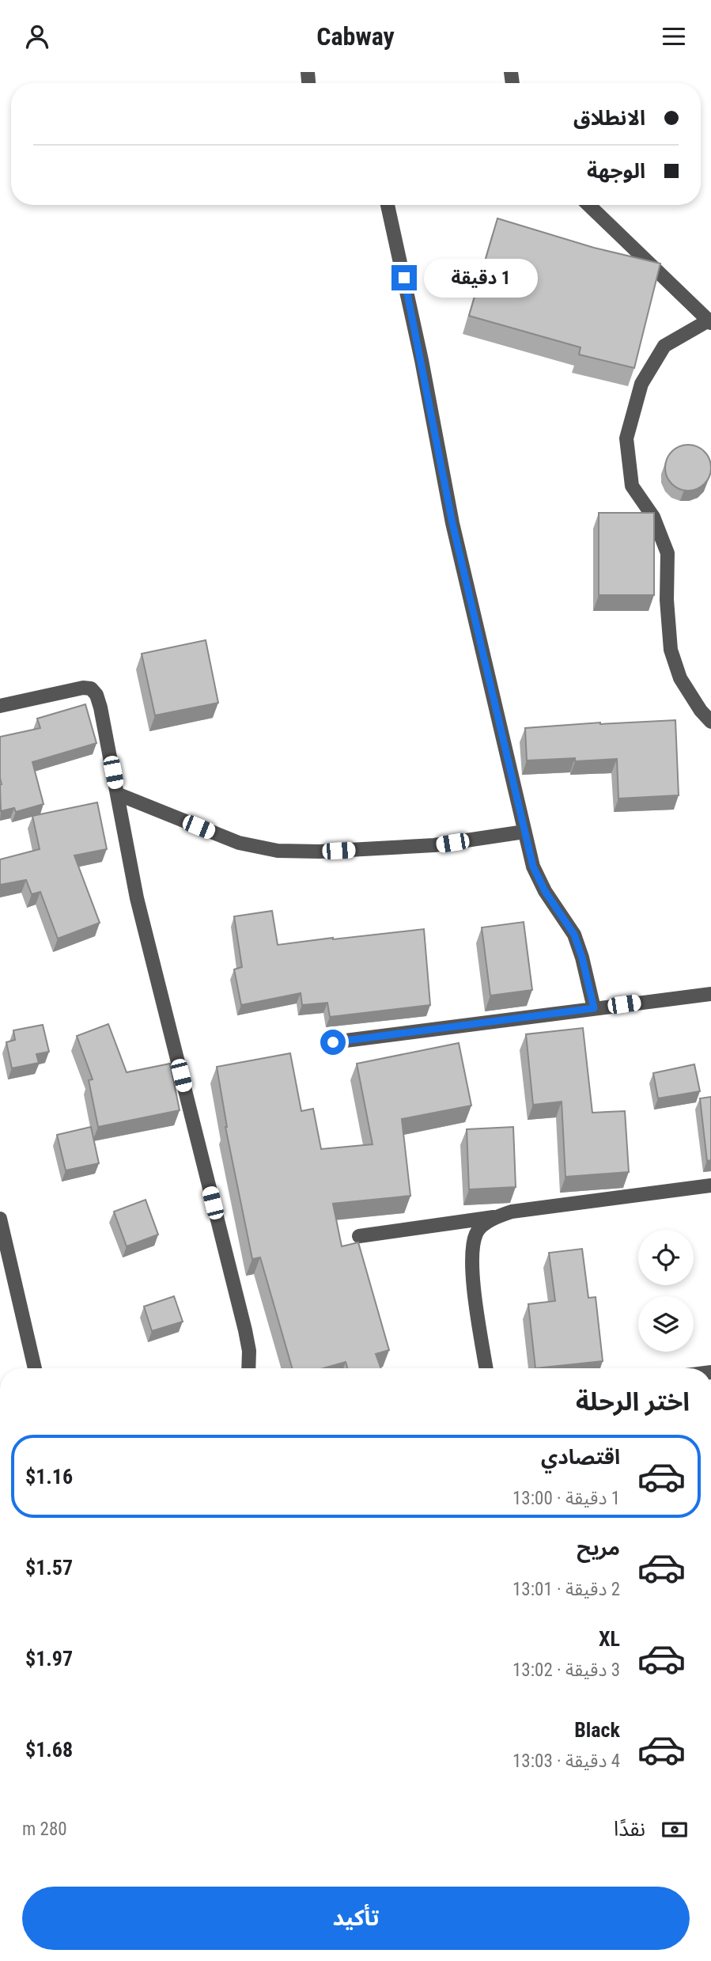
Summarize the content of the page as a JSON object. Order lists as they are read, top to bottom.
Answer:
{
  "page": {
    "header": "Cabway",
    "banner": ["الانطلاق", "الوجهة"],
    "bubble": "1 دقيقة",
    "heading": "اختر الرحلة",
    "list": [
      {
        "name": "اقتصادي",
        "note": "1 دقيقة · 13:00",
        "value": "$1.16"
      },
      {
        "name": "مريح",
        "note": "2 دقيقة · 13:01",
        "value": "$1.57"
      },
      {
        "name": "XL",
        "note": "3 دقيقة · 13:02",
        "value": "$1.97"
      },
      {
        "name": "Black",
        "note": "4 دقيقة · 13:03",
        "value": "$1.68"
      }
    ],
    "pay": ["نقدًا", "280 m"],
    "buttons": "تأكيد"
  }
}
